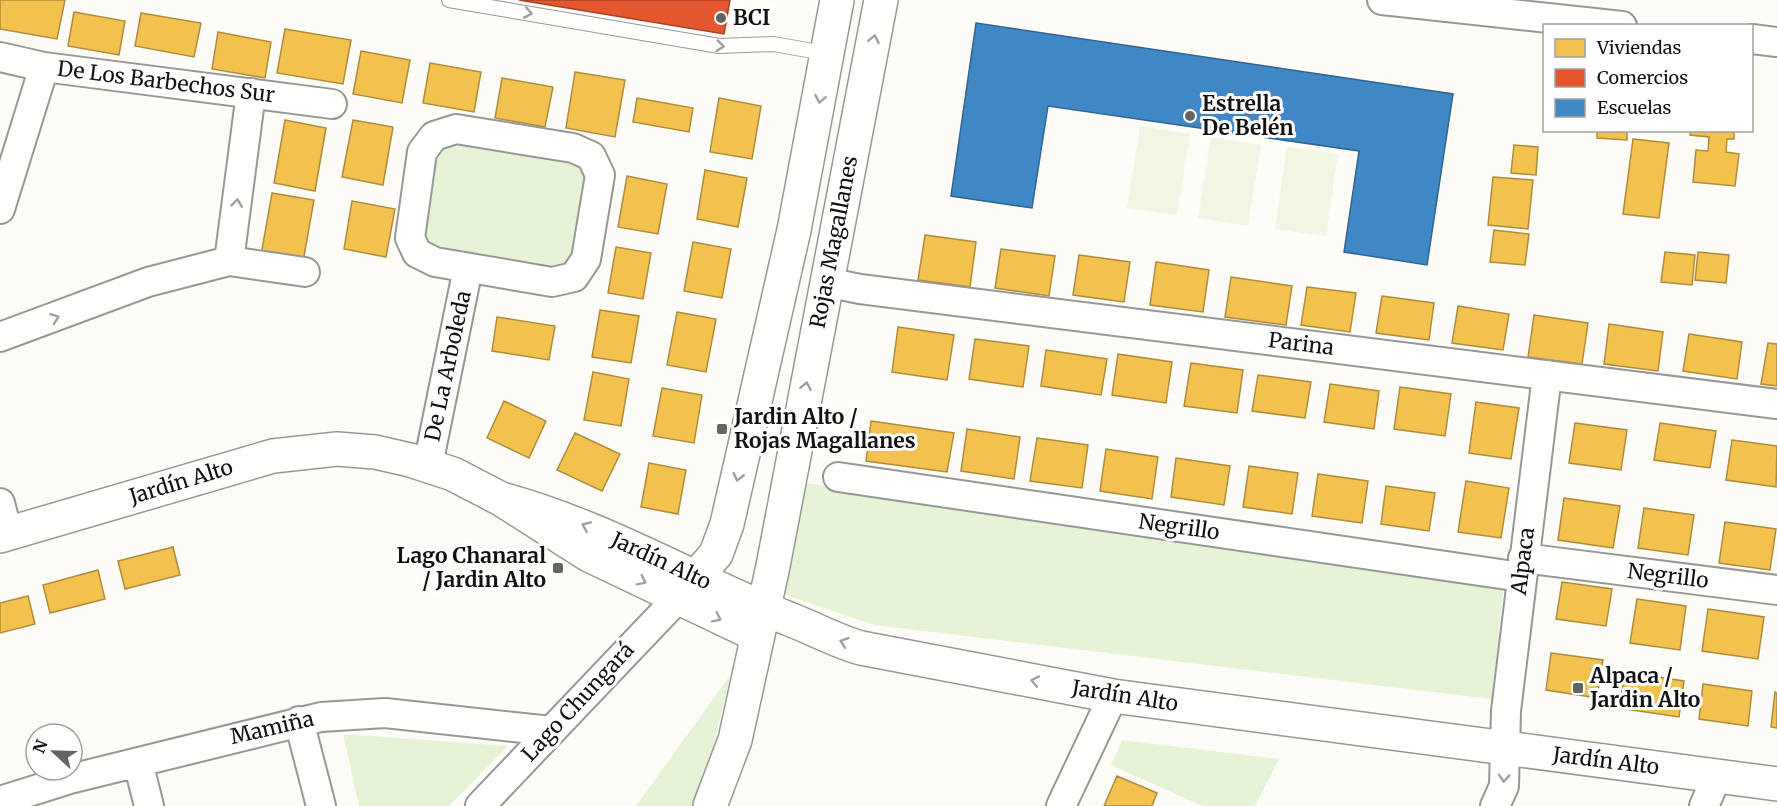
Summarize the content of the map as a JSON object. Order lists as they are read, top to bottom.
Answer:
{
  "streets": {
    "street": [
      "De Los Barbechos Sur",
      "Rojas Magallanes",
      "Parina",
      "De La Arboleda",
      "Jardín Alto",
      "Negrillo",
      "Alpaca",
      "Lago Chungará",
      "Mamiña"
    ]
  },
  "crossings": [
    ["Rojas Magallanes", "Parina"],
    ["Rojas Magallanes", "Jardín Alto"],
    ["Rojas Magallanes", "Lago Chungará"],
    ["Parina", "Alpaca"],
    ["De La Arboleda", "Jardín Alto"],
    ["Jardín Alto", "Alpaca"],
    ["Jardín Alto", "Lago Chungará"],
    ["Negrillo", "Alpaca"],
    ["Lago Chungará", "Mamiña"]
  ],
  "places": {
    "other": ["BCI", "Estrella De Belén"],
    "transit": ["Jardin Alto / Rojas Magallanes", "Lago Chanaral / Jardin Alto", "Alpaca / Jardin Alto"]
  },
  "legend": ["Viviendas", "Comercios", "Escuelas"],
  "north": "left"
}
